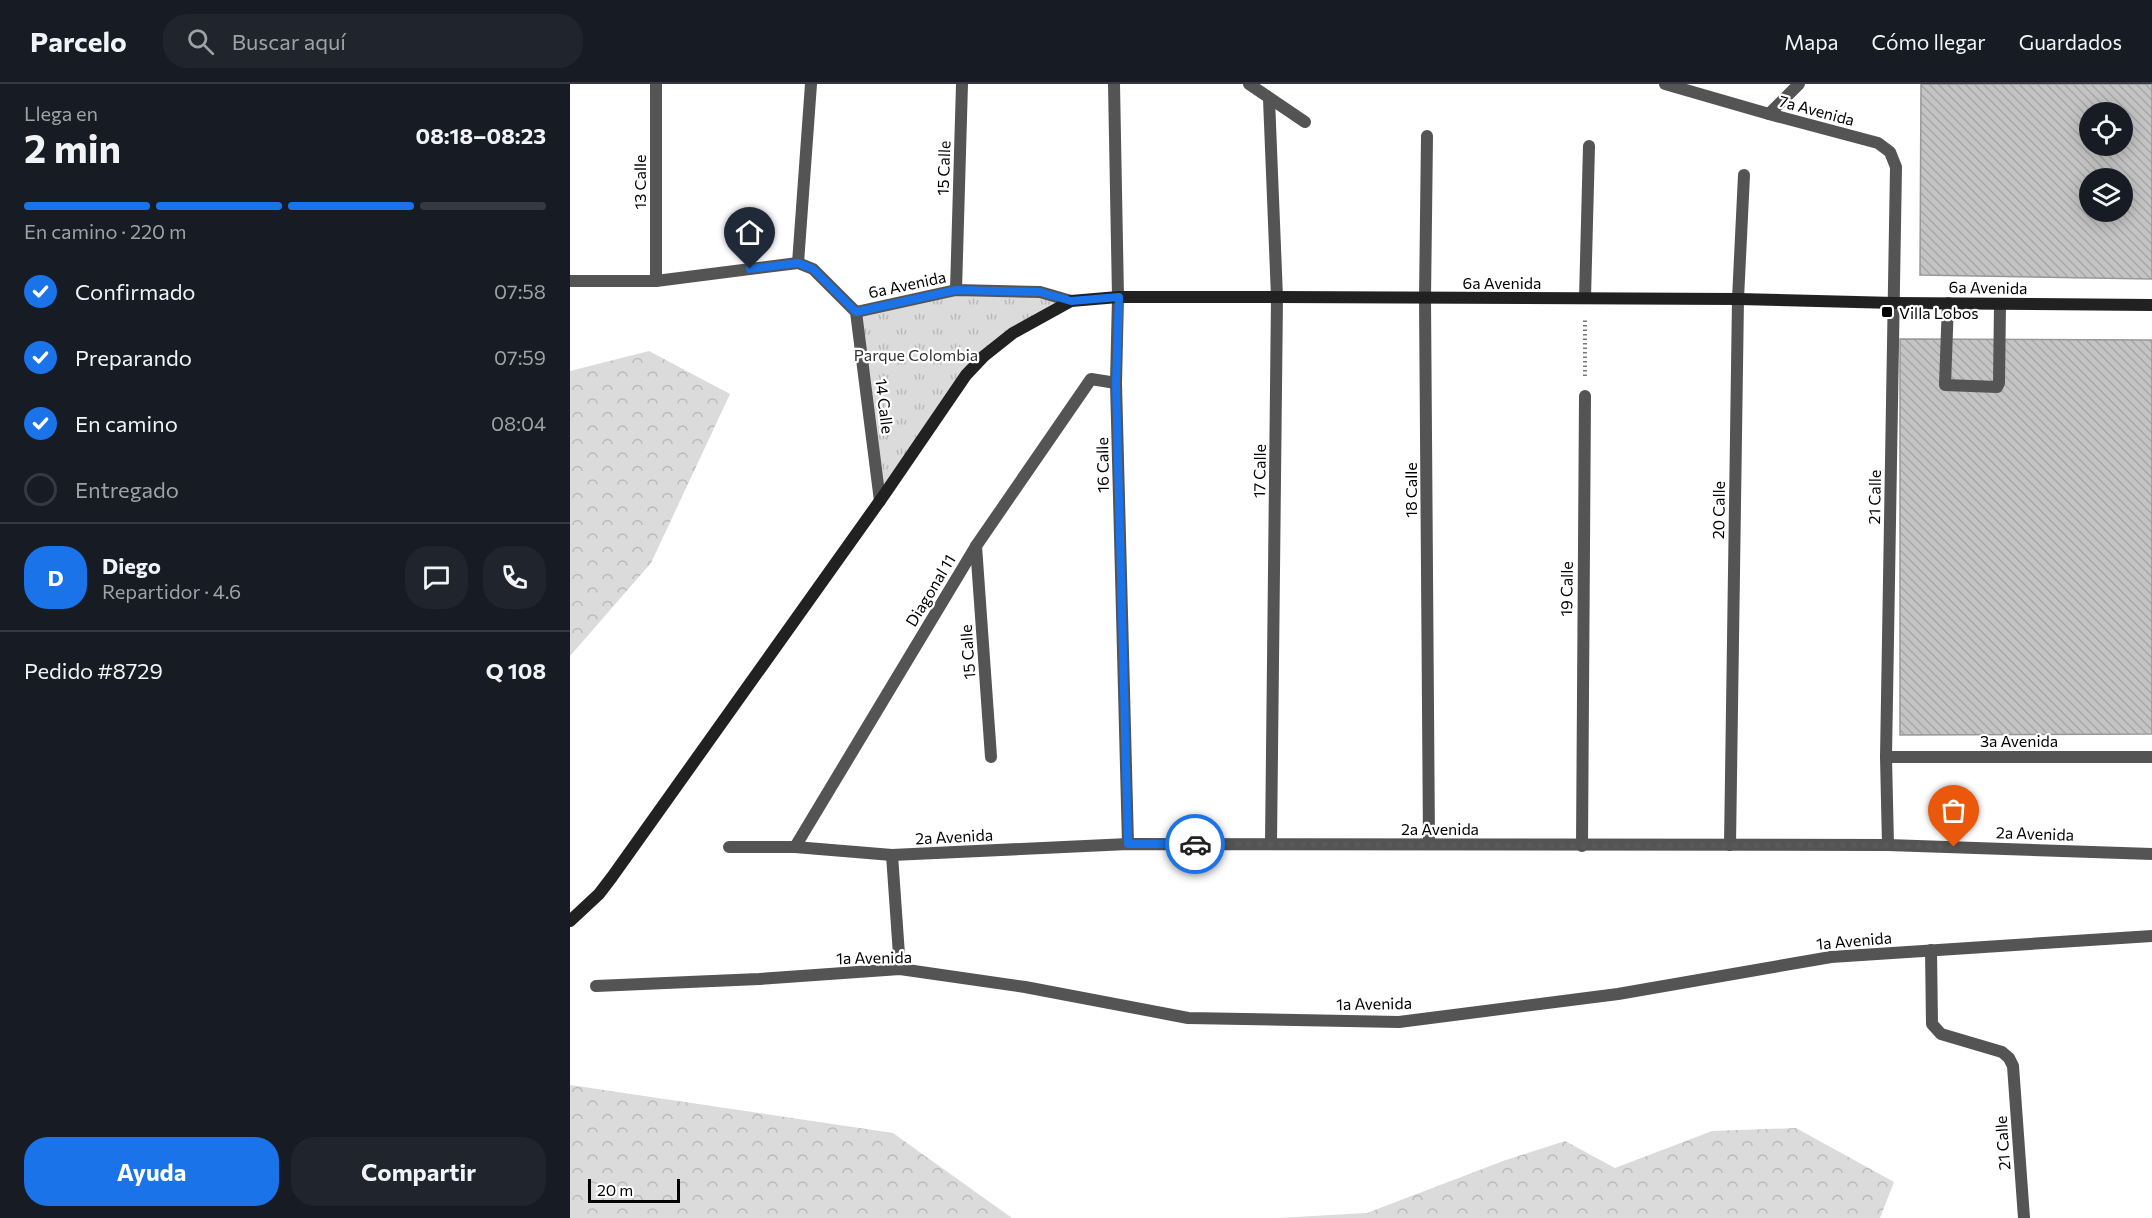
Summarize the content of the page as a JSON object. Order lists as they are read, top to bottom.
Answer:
{
  "streets": {
    "main road": ["6a Avenida"],
    "street": [
      "7a Avenida",
      "15 Calle",
      "13 Calle",
      "14 Calle",
      "16 Calle",
      "17 Calle",
      "18 Calle",
      "21 Calle",
      "20 Calle",
      "19 Calle",
      "Diagonal 11",
      "3a Avenida",
      "2a Avenida",
      "1a Avenida"
    ]
  },
  "crossings": [
    ["7a Avenida", "21 Calle"],
    ["15 Calle", "6a Avenida"],
    ["15 Calle", "Diagonal 11"],
    ["6a Avenida", "14 Calle"],
    ["6a Avenida", "16 Calle"],
    ["6a Avenida", "17 Calle"],
    ["6a Avenida", "18 Calle"],
    ["6a Avenida", "21 Calle"],
    ["6a Avenida", "20 Calle"],
    ["16 Calle", "Diagonal 11"],
    ["16 Calle", "2a Avenida"],
    ["17 Calle", "2a Avenida"],
    ["18 Calle", "2a Avenida"],
    ["21 Calle", "3a Avenida"],
    ["21 Calle", "2a Avenida"],
    ["21 Calle", "1a Avenida"],
    ["20 Calle", "2a Avenida"],
    ["19 Calle", "2a Avenida"],
    ["Diagonal 11", "2a Avenida"]
  ],
  "parks": ["Parque Colombia"],
  "places": {
    "transit": ["Villa Lobos"]
  },
  "scale_bar": "20 m",
  "page": {
    "header": "Parcelo",
    "search": "Buscar aquí",
    "nav": ["Mapa", "Cómo llegar", "Guardados"],
    "heading": ["2 min", "Llega en", "08:18–08:23"],
    "panel": [
      "Diego",
      "Repartidor · 4.6",
      "Pedido #8729",
      "Q 108"
    ],
    "bar": "En camino · 220 m",
    "list": [
      ["Confirmado", "07:58"],
      ["Preparando", "07:59"],
      ["En camino", "08:04"],
      "Entregado"
    ],
    "round": "D",
    "buttons": ["Ayuda", "Compartir"],
    "scale": "20 m"
  }
}
